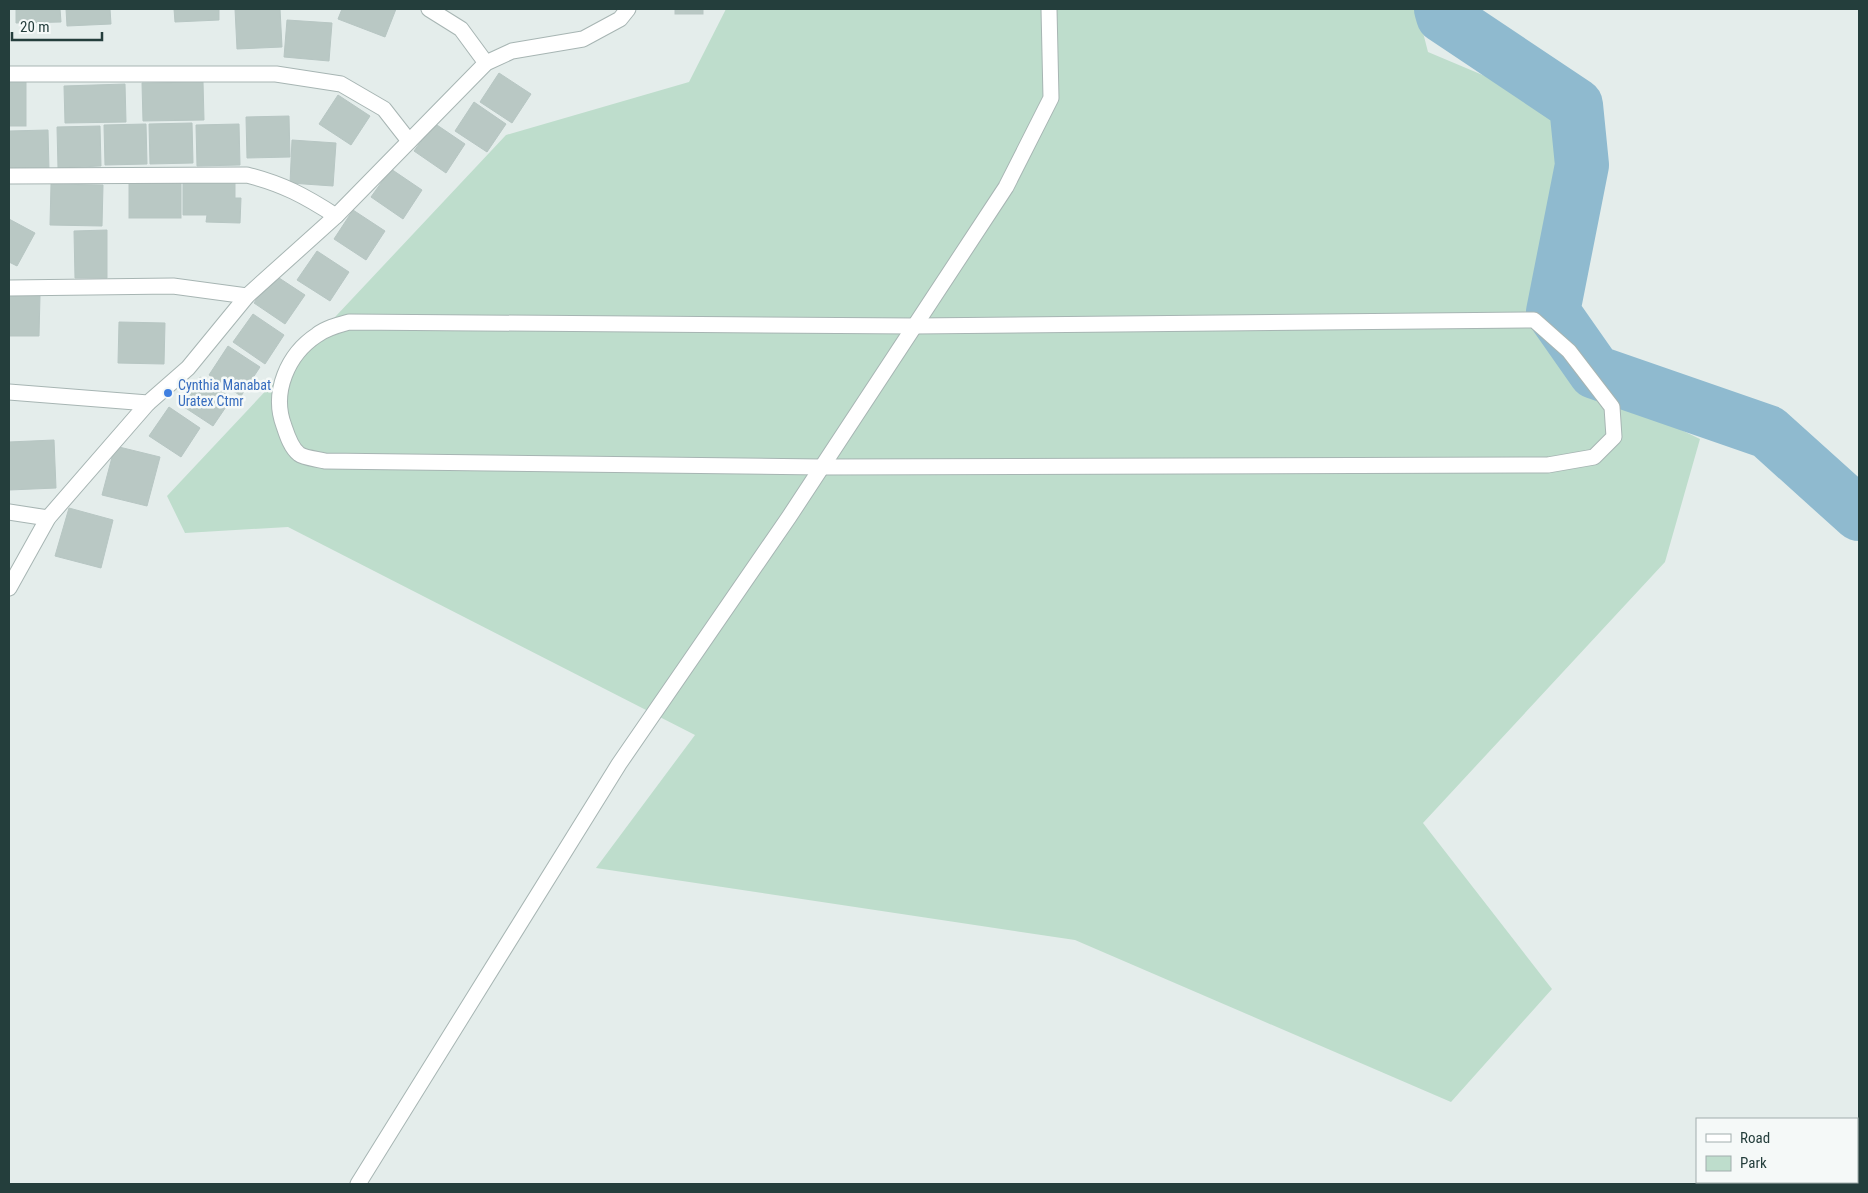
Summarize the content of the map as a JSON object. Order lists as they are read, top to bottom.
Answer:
{
  "places": ["Cynthia Manabat Uratex Ctmr"],
  "legend": ["Road", "Park"],
  "scale_bar": "20 m"
}
